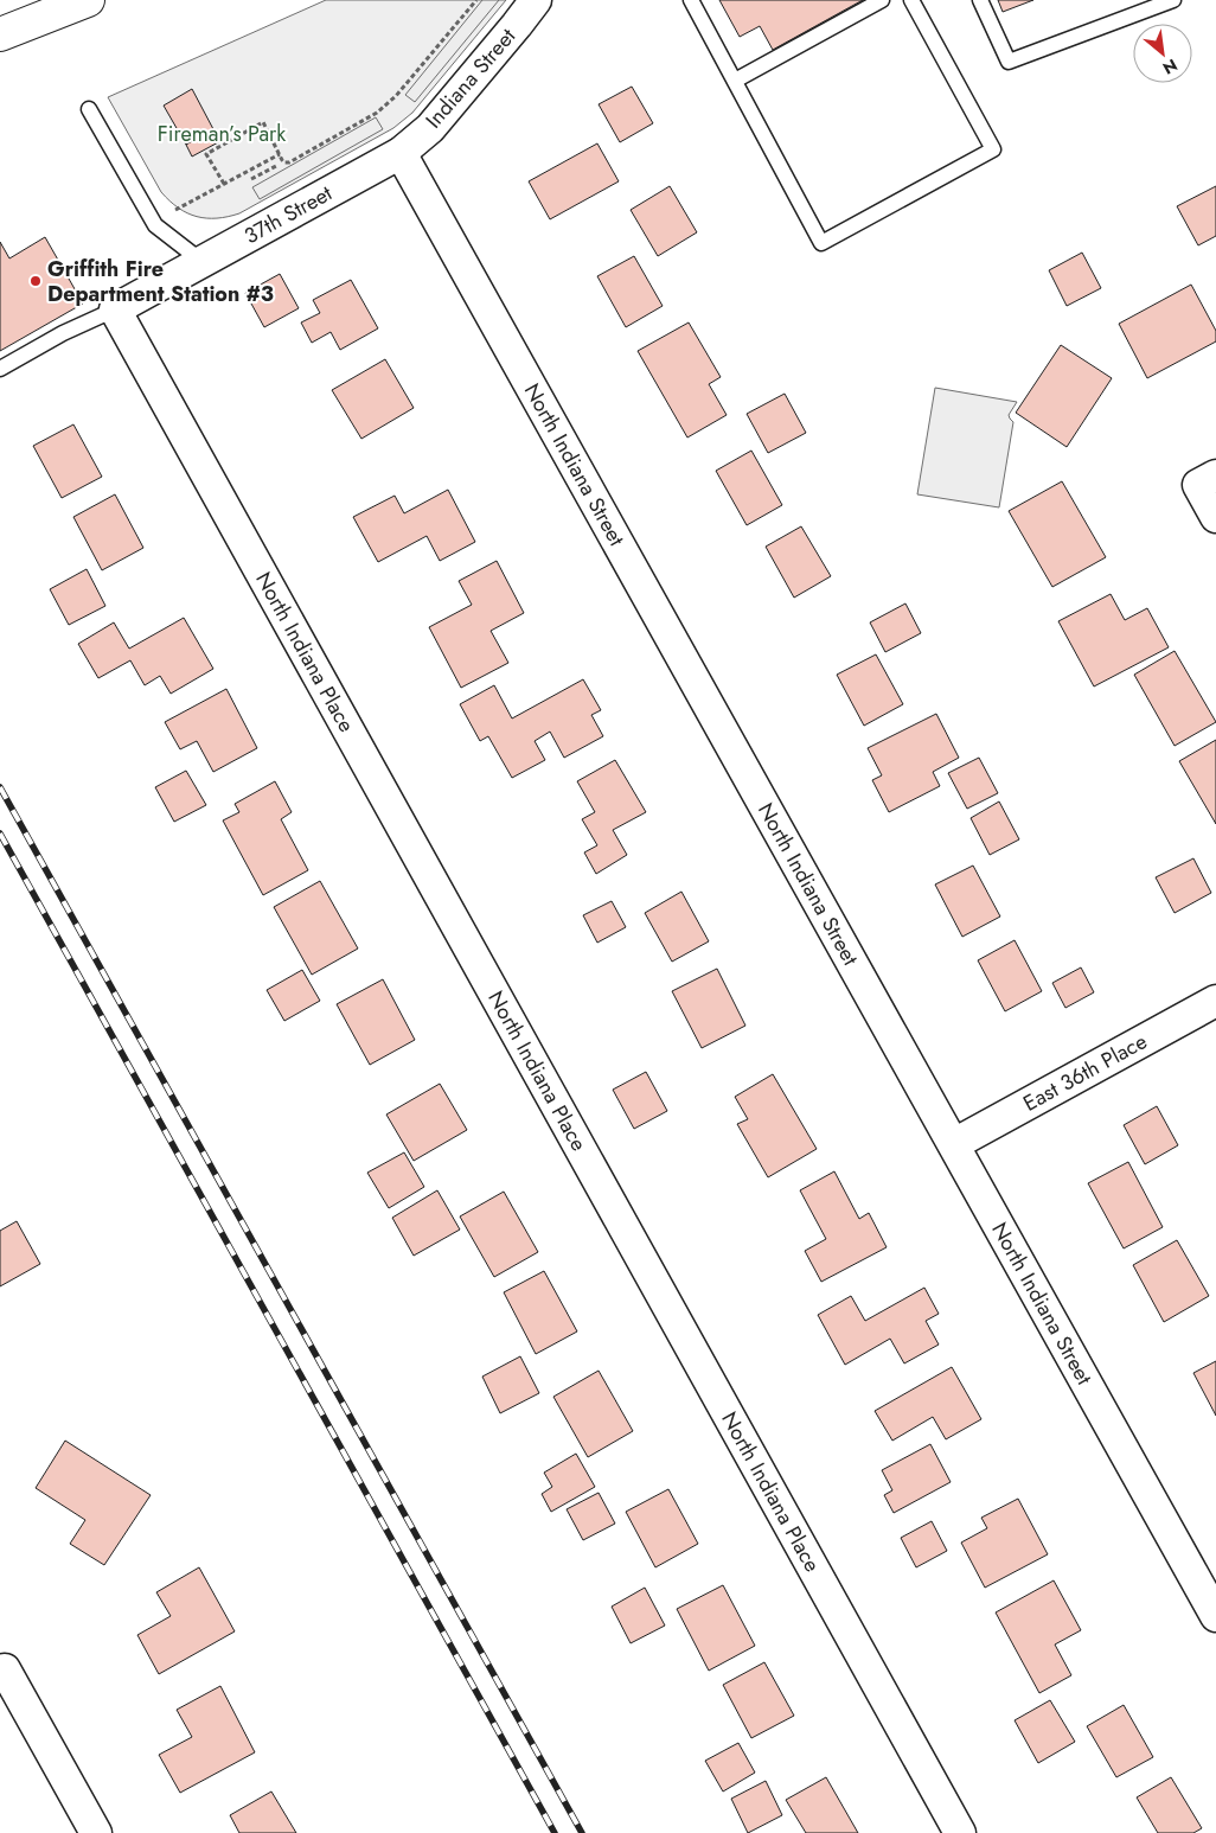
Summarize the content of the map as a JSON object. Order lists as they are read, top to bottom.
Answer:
{
  "streets": {
    "street": [
      "Indiana Street",
      "37th Street",
      "North Indiana Street",
      "North Indiana Place",
      "East 36th Place"
    ]
  },
  "crossings": [
    ["Indiana Street", "37th Street"],
    ["Indiana Street", "North Indiana Street"],
    ["37th Street", "North Indiana Street"],
    ["37th Street", "North Indiana Place"],
    ["North Indiana Street", "East 36th Place"]
  ],
  "parks": ["Fireman’s Park"],
  "places": ["Griffith Fire Department Station #3"],
  "north": "bottom right"
}
